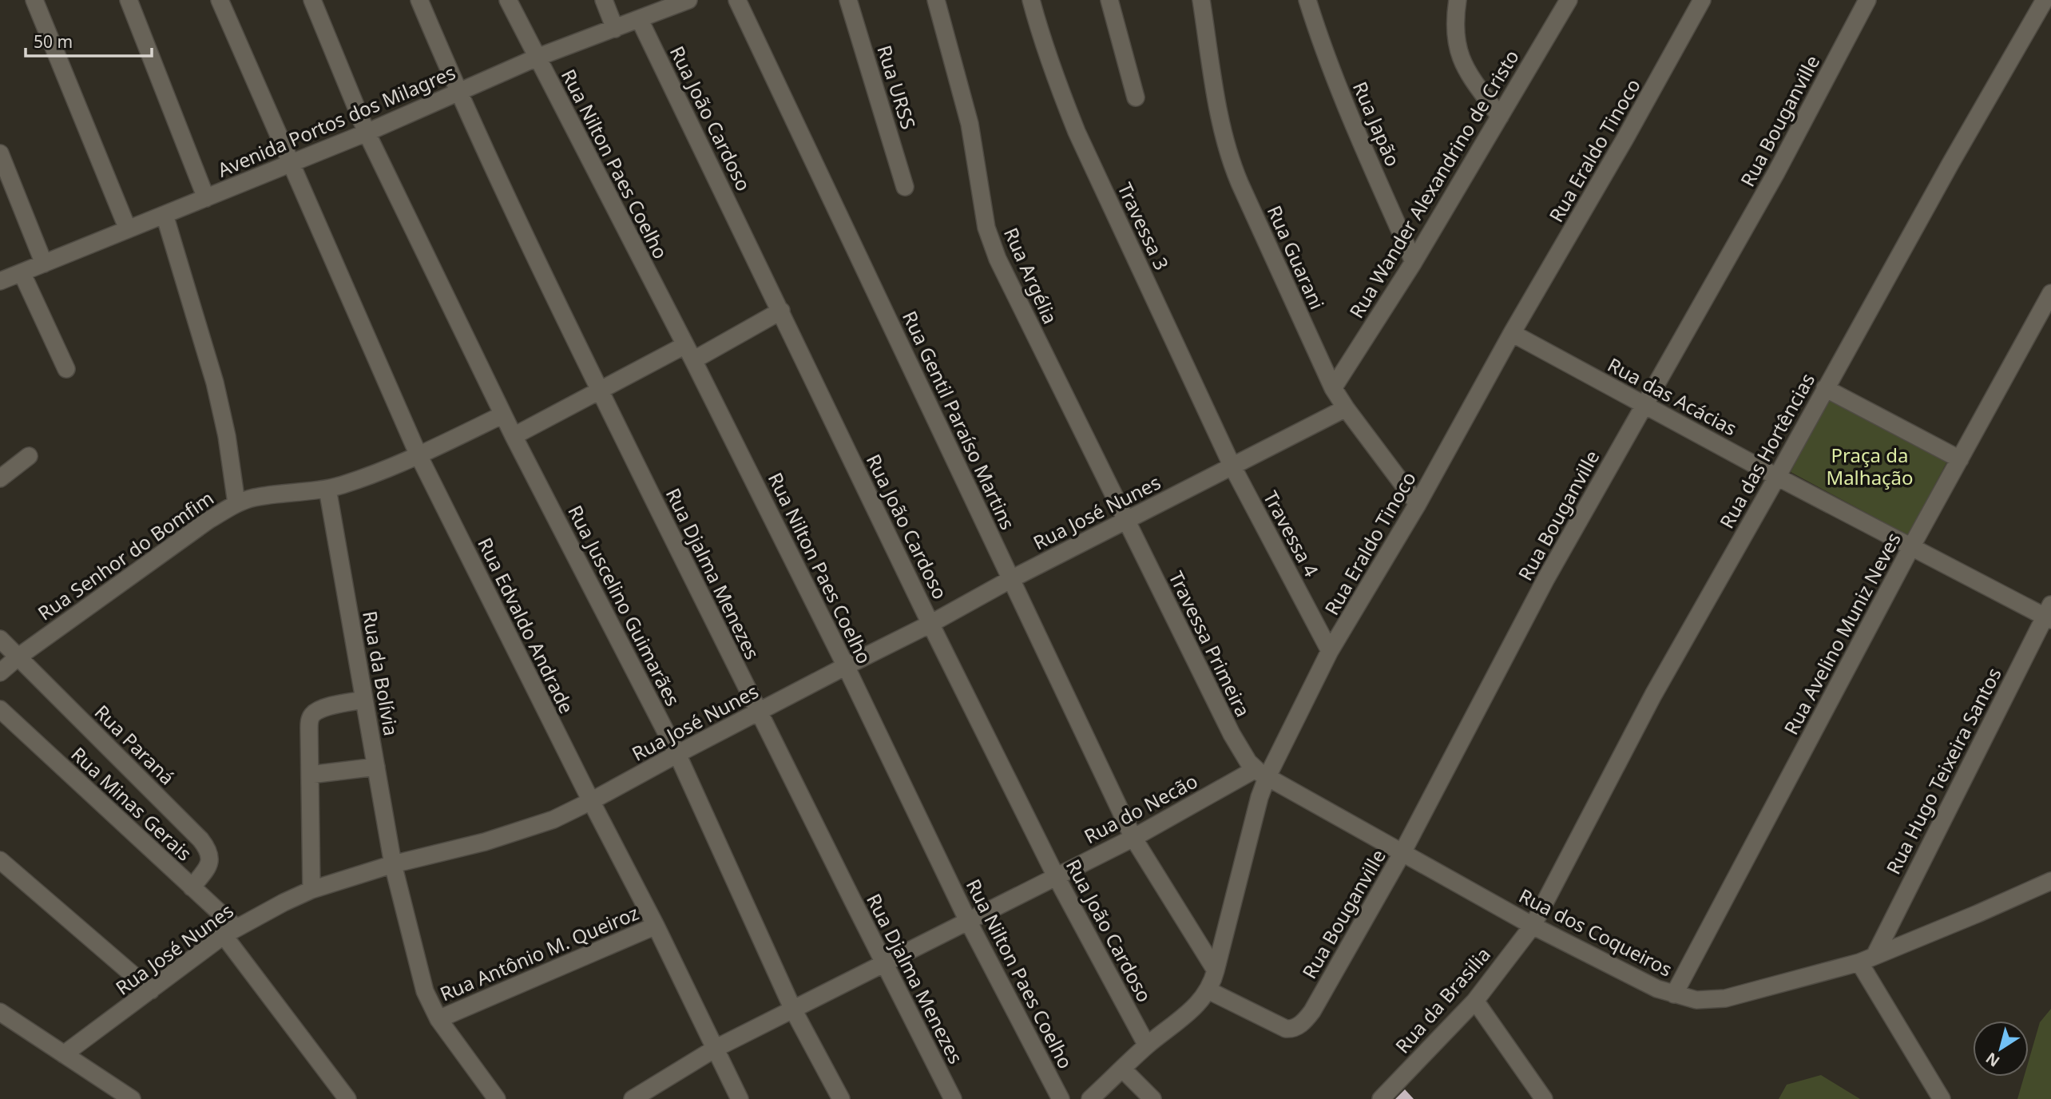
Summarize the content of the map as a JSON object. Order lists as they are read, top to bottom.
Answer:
{
  "streets": {
    "street": [
      "Rua URSS",
      "Rua João Cardoso",
      "Avenida Portos dos Milagres",
      "Rua Bouganville",
      "Rua Japão",
      "Rua Eraldo Tinoco",
      "Rua Nilton Paes Coelho",
      "Rua Wander Alexandrino de Cristo",
      "Travessa 3",
      "Rua Guarani",
      "Rua Argélia",
      "Rua das Acácias",
      "Rua Gentil Paraíso Martins",
      "Rua das Hortências",
      "Rua José Nunes",
      "Travessa 4",
      "Rua Senhor do Bomfim",
      "Rua Djalma Menezes",
      "Rua Juscelino Guimarães",
      "Rua Edvaldo Andrade",
      "Rua Avelino Muniz Neves",
      "Travessa Primeira",
      "Rua da Bolívia",
      "Rua Paraná",
      "Rua Hugo Teixeira Santos",
      "Rua Minas Gerais",
      "Rua do Necão",
      "Rua dos Coqueiros",
      "Rua Antônio M. Queiroz",
      "Rua da Brasilia"
    ]
  },
  "crossings": [
    ["Rua João Cardoso", "Avenida Portos dos Milagres"],
    ["Rua João Cardoso", "Rua Eraldo Tinoco"],
    ["Rua João Cardoso", "Rua José Nunes"],
    ["Rua João Cardoso", "Rua do Necão"],
    ["Avenida Portos dos Milagres", "Rua Nilton Paes Coelho"],
    ["Avenida Portos dos Milagres", "Rua Djalma Menezes"],
    ["Avenida Portos dos Milagres", "Rua Juscelino Guimarães"],
    ["Avenida Portos dos Milagres", "Rua Edvaldo Andrade"],
    ["Rua Bouganville", "Rua Eraldo Tinoco"],
    ["Rua Bouganville", "Rua das Acácias"],
    ["Rua Bouganville", "Rua dos Coqueiros"],
    ["Rua Japão", "Rua Wander Alexandrino de Cristo"],
    ["Rua Eraldo Tinoco", "Rua Guarani"],
    ["Rua Eraldo Tinoco", "Rua das Acácias"],
    ["Rua Eraldo Tinoco", "Rua Gentil Paraíso Martins"],
    ["Rua Eraldo Tinoco", "Travessa 4"],
    ["Rua Eraldo Tinoco", "Travessa Primeira"],
    ["Rua Eraldo Tinoco", "Rua do Necão"],
    ["Rua Eraldo Tinoco", "Rua dos Coqueiros"],
    ["Rua Nilton Paes Coelho", "Rua José Nunes"],
    ["Rua Nilton Paes Coelho", "Rua do Necão"],
    ["Rua Wander Alexandrino de Cristo", "Rua Guarani"],
    ["Travessa 3", "Rua José Nunes"],
    ["Travessa 3", "Travessa 4"],
    ["Rua Guarani", "Rua José Nunes"],
    ["Rua Argélia", "Rua José Nunes"],
    ["Rua Argélia", "Travessa Primeira"],
    ["Rua das Acácias", "Rua das Hortências"],
    ["Rua das Acácias", "Rua Avelino Muniz Neves"],
    ["Rua das Acácias", "Rua Hugo Teixeira Santos"],
    ["Rua Gentil Paraíso Martins", "Rua José Nunes"],
    ["Rua Gentil Paraíso Martins", "Rua do Necão"],
    ["Rua das Hortências", "Rua dos Coqueiros"],
    ["Rua das Hortências", "Rua da Brasilia"],
    ["Rua José Nunes", "Travessa 4"],
    ["Rua José Nunes", "Rua Djalma Menezes"],
    ["Rua José Nunes", "Rua Juscelino Guimarães"],
    ["Rua José Nunes", "Rua Edvaldo Andrade"],
    ["Rua José Nunes", "Travessa Primeira"],
    ["Rua José Nunes", "Rua da Bolívia"],
    ["Rua José Nunes", "Rua Minas Gerais"],
    ["Rua Senhor do Bomfim", "Rua Juscelino Guimarães"],
    ["Rua Senhor do Bomfim", "Rua Edvaldo Andrade"],
    ["Rua Senhor do Bomfim", "Rua da Bolívia"],
    ["Rua Senhor do Bomfim", "Rua Paraná"],
    ["Rua Djalma Menezes", "Rua do Necão"],
    ["Rua Juscelino Guimarães", "Rua do Necão"],
    ["Rua Edvaldo Andrade", "Rua do Necão"],
    ["Rua Edvaldo Andrade", "Rua Antônio M. Queiroz"],
    ["Rua Avelino Muniz Neves", "Rua dos Coqueiros"],
    ["Travessa Primeira", "Rua do Necão"],
    ["Travessa Primeira", "Rua dos Coqueiros"],
    ["Rua da Bolívia", "Rua Antônio M. Queiroz"],
    ["Rua Paraná", "Rua Minas Gerais"],
    ["Rua Hugo Teixeira Santos", "Rua dos Coqueiros"],
    ["Rua do Necão", "Rua dos Coqueiros"],
    ["Rua dos Coqueiros", "Rua da Brasilia"]
  ],
  "parks": ["Praça da Malhação"],
  "scale_bar": "50 m",
  "north": "bottom left"
}
